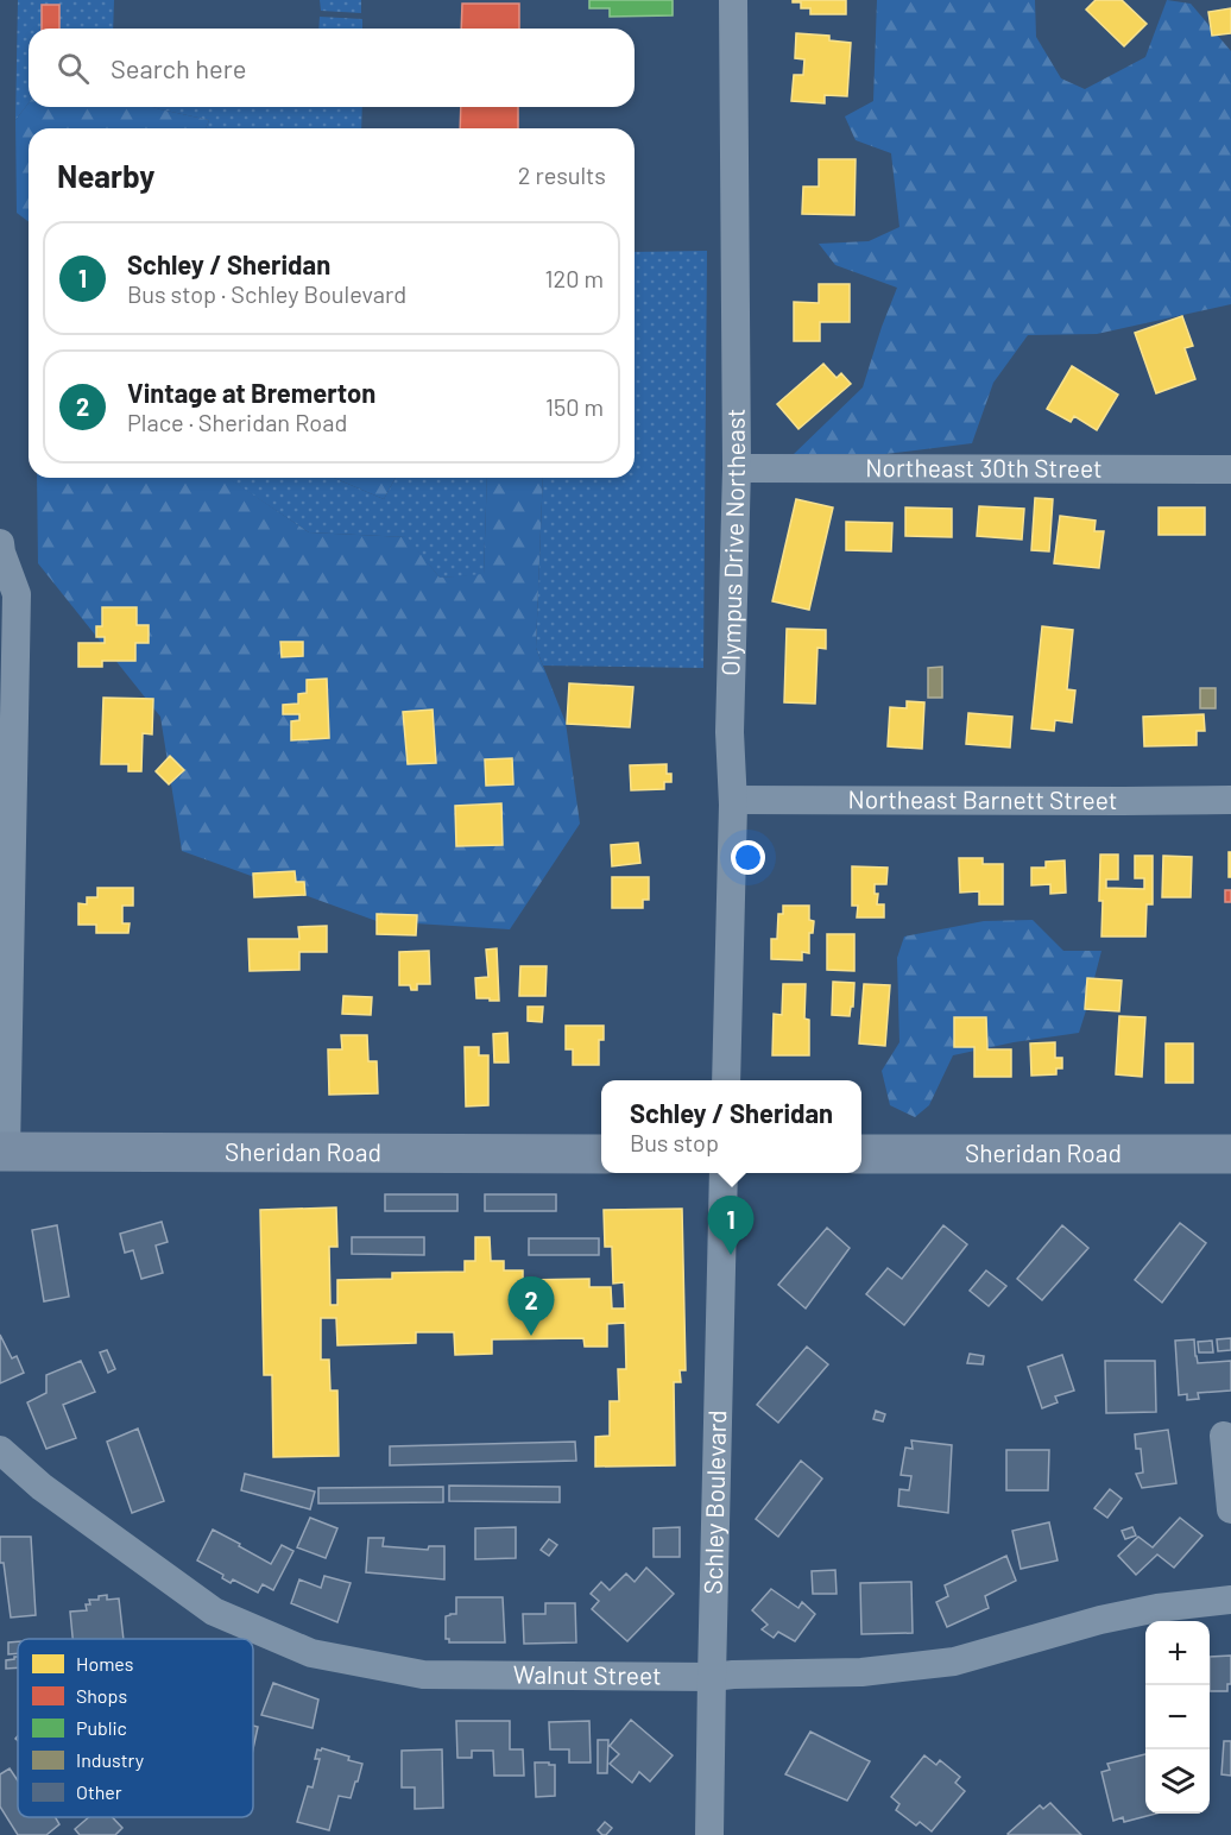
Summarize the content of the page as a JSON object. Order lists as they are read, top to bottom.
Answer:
{
  "streets": {
    "main road": ["Sheridan Road"],
    "street": [
      "Northeast 30th Street",
      "Olympus Drive Northeast",
      "Northeast Barnett Street",
      "Schley Boulevard",
      "Walnut Street"
    ]
  },
  "crossings": [
    ["Northeast 30th Street", "Olympus Drive Northeast"],
    ["Olympus Drive Northeast", "Northeast Barnett Street"],
    ["Schley Boulevard", "Walnut Street"]
  ],
  "legend": [
    "Homes",
    "Shops",
    "Public",
    "Industry",
    "Other"
  ],
  "page": {
    "search": "Search here",
    "heading": ["Nearby", "2 results"],
    "list": [
      {
        "mark": "1",
        "name": "Schley / Sheridan",
        "note": "Bus stop · Schley Boulevard",
        "value": "120 m"
      },
      {
        "mark": "2",
        "name": "Vintage at Bremerton",
        "note": "Place · Sheridan Road",
        "value": "150 m"
      }
    ],
    "popup": ["Schley / Sheridan", "Bus stop"],
    "pins": ["1", "2"],
    "map_buttons": ["+", "−"]
  }
}
